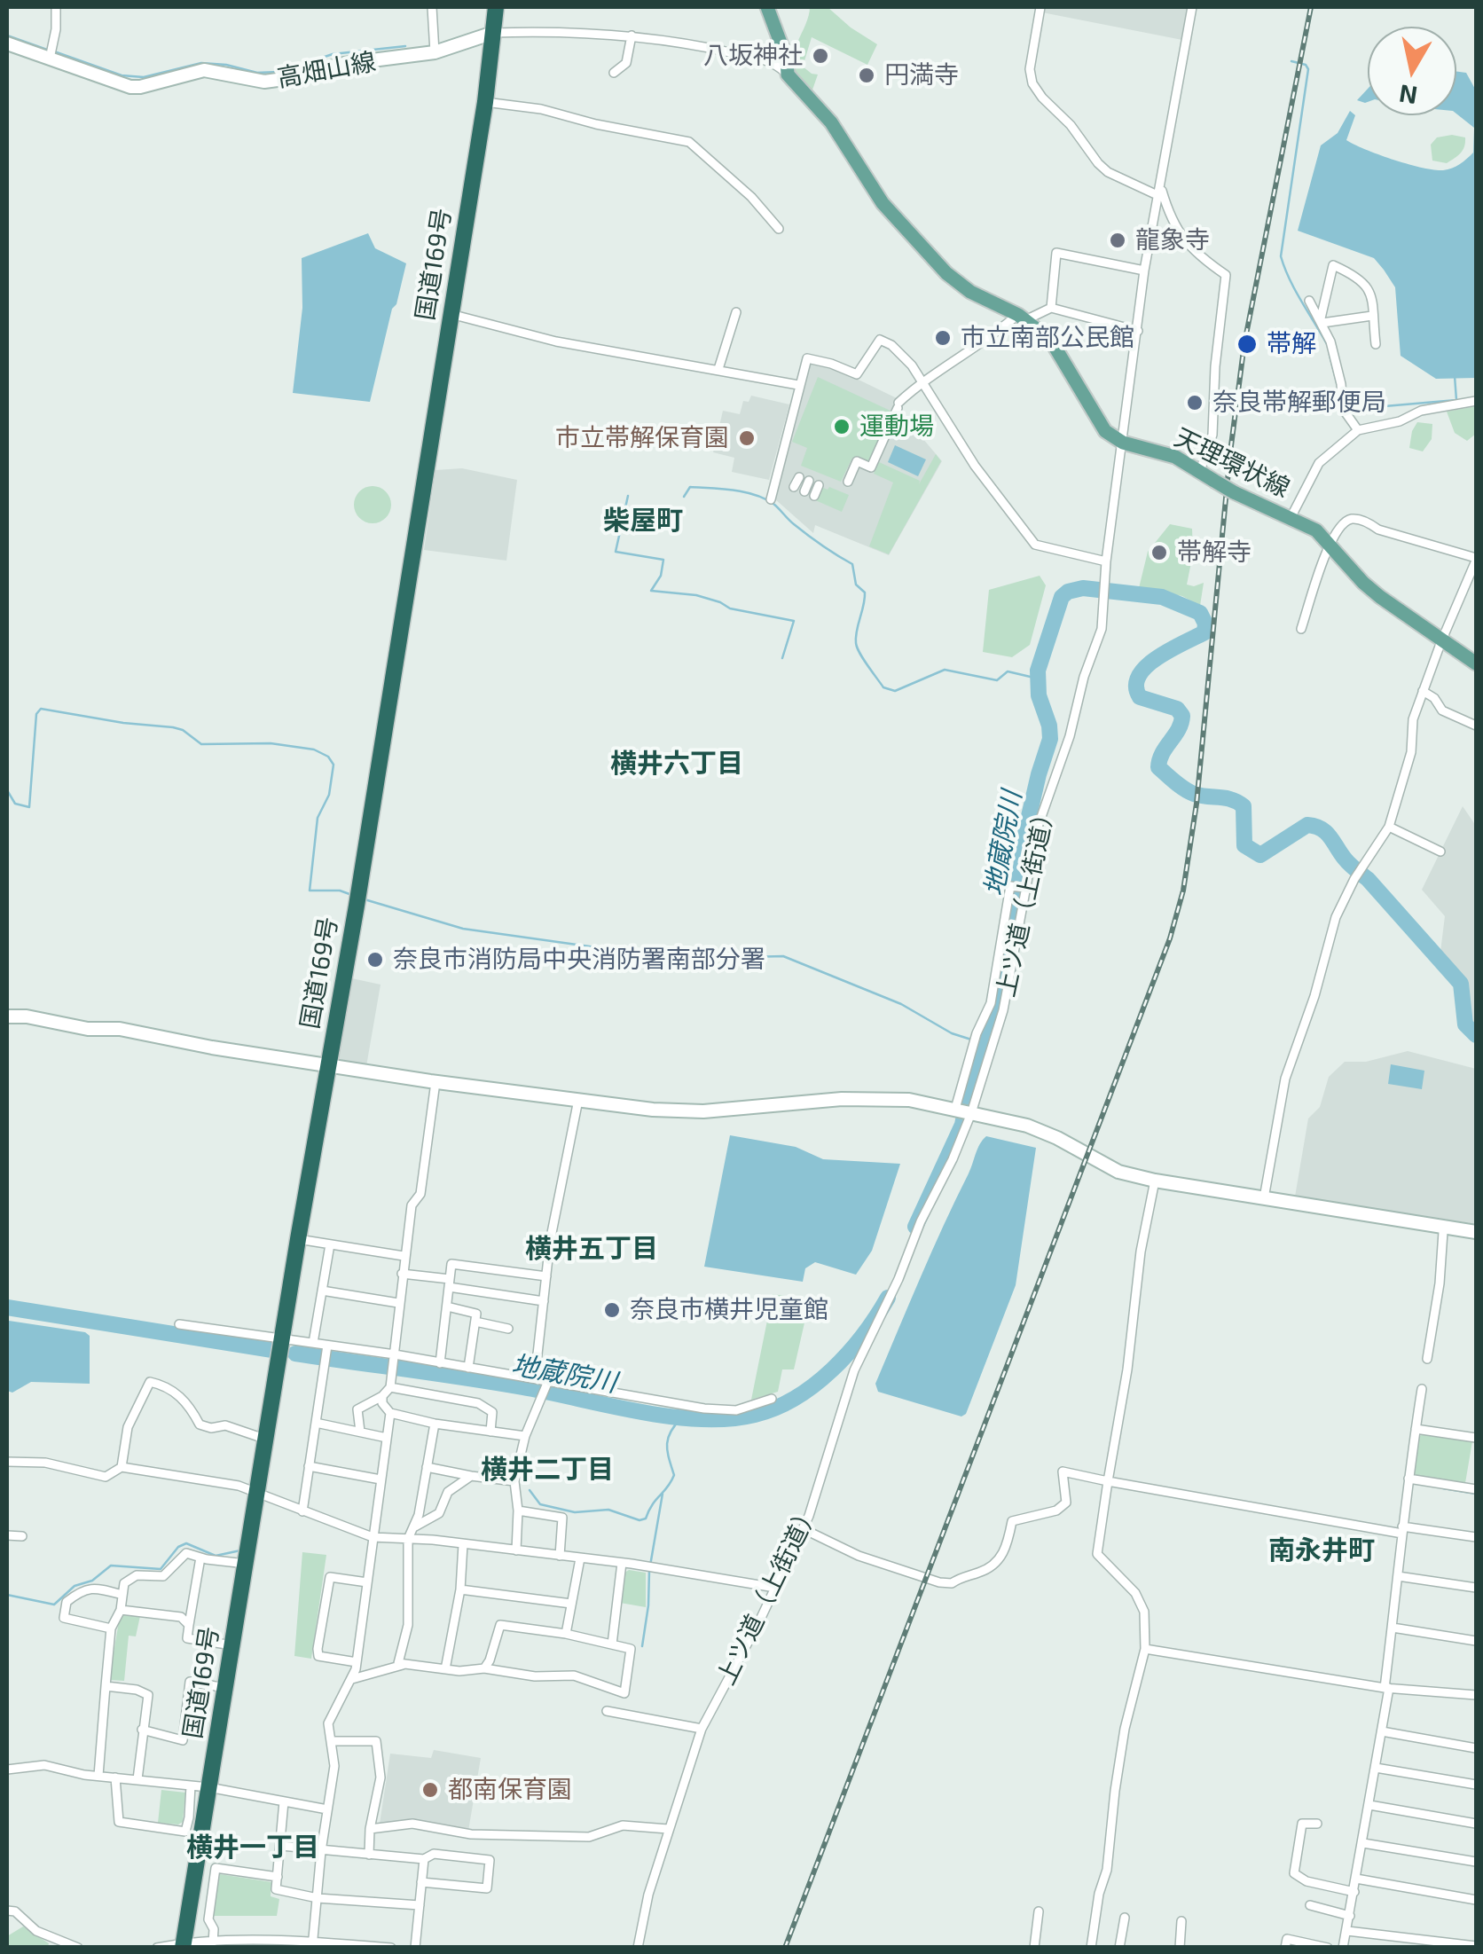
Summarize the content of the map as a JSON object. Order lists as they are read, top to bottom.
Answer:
{
  "streets": {
    "highway": ["国道169号"],
    "main road": ["天理環状線"],
    "street": ["高畑山線", "上ツ道（上街道）"]
  },
  "crossings": [
    ["高畑山線", "国道169号"],
    ["天理環状線", "上ツ道（上街道）"]
  ],
  "districts": [
    "柴屋町",
    "横井六丁目",
    "横井五丁目",
    "横井二丁目",
    "南永井町",
    "横井一丁目"
  ],
  "water": ["地蔵院川"],
  "places": [
    "八坂神社",
    "円満寺",
    "龍象寺",
    "市立南部公民館",
    "帯解",
    "奈良帯解郵便局",
    "運動場",
    "市立帯解保育園",
    "帯解寺",
    "奈良市消防局中央消防署南部分署",
    "奈良市横井児童館",
    "都南保育園"
  ],
  "north": "bottom"
}
